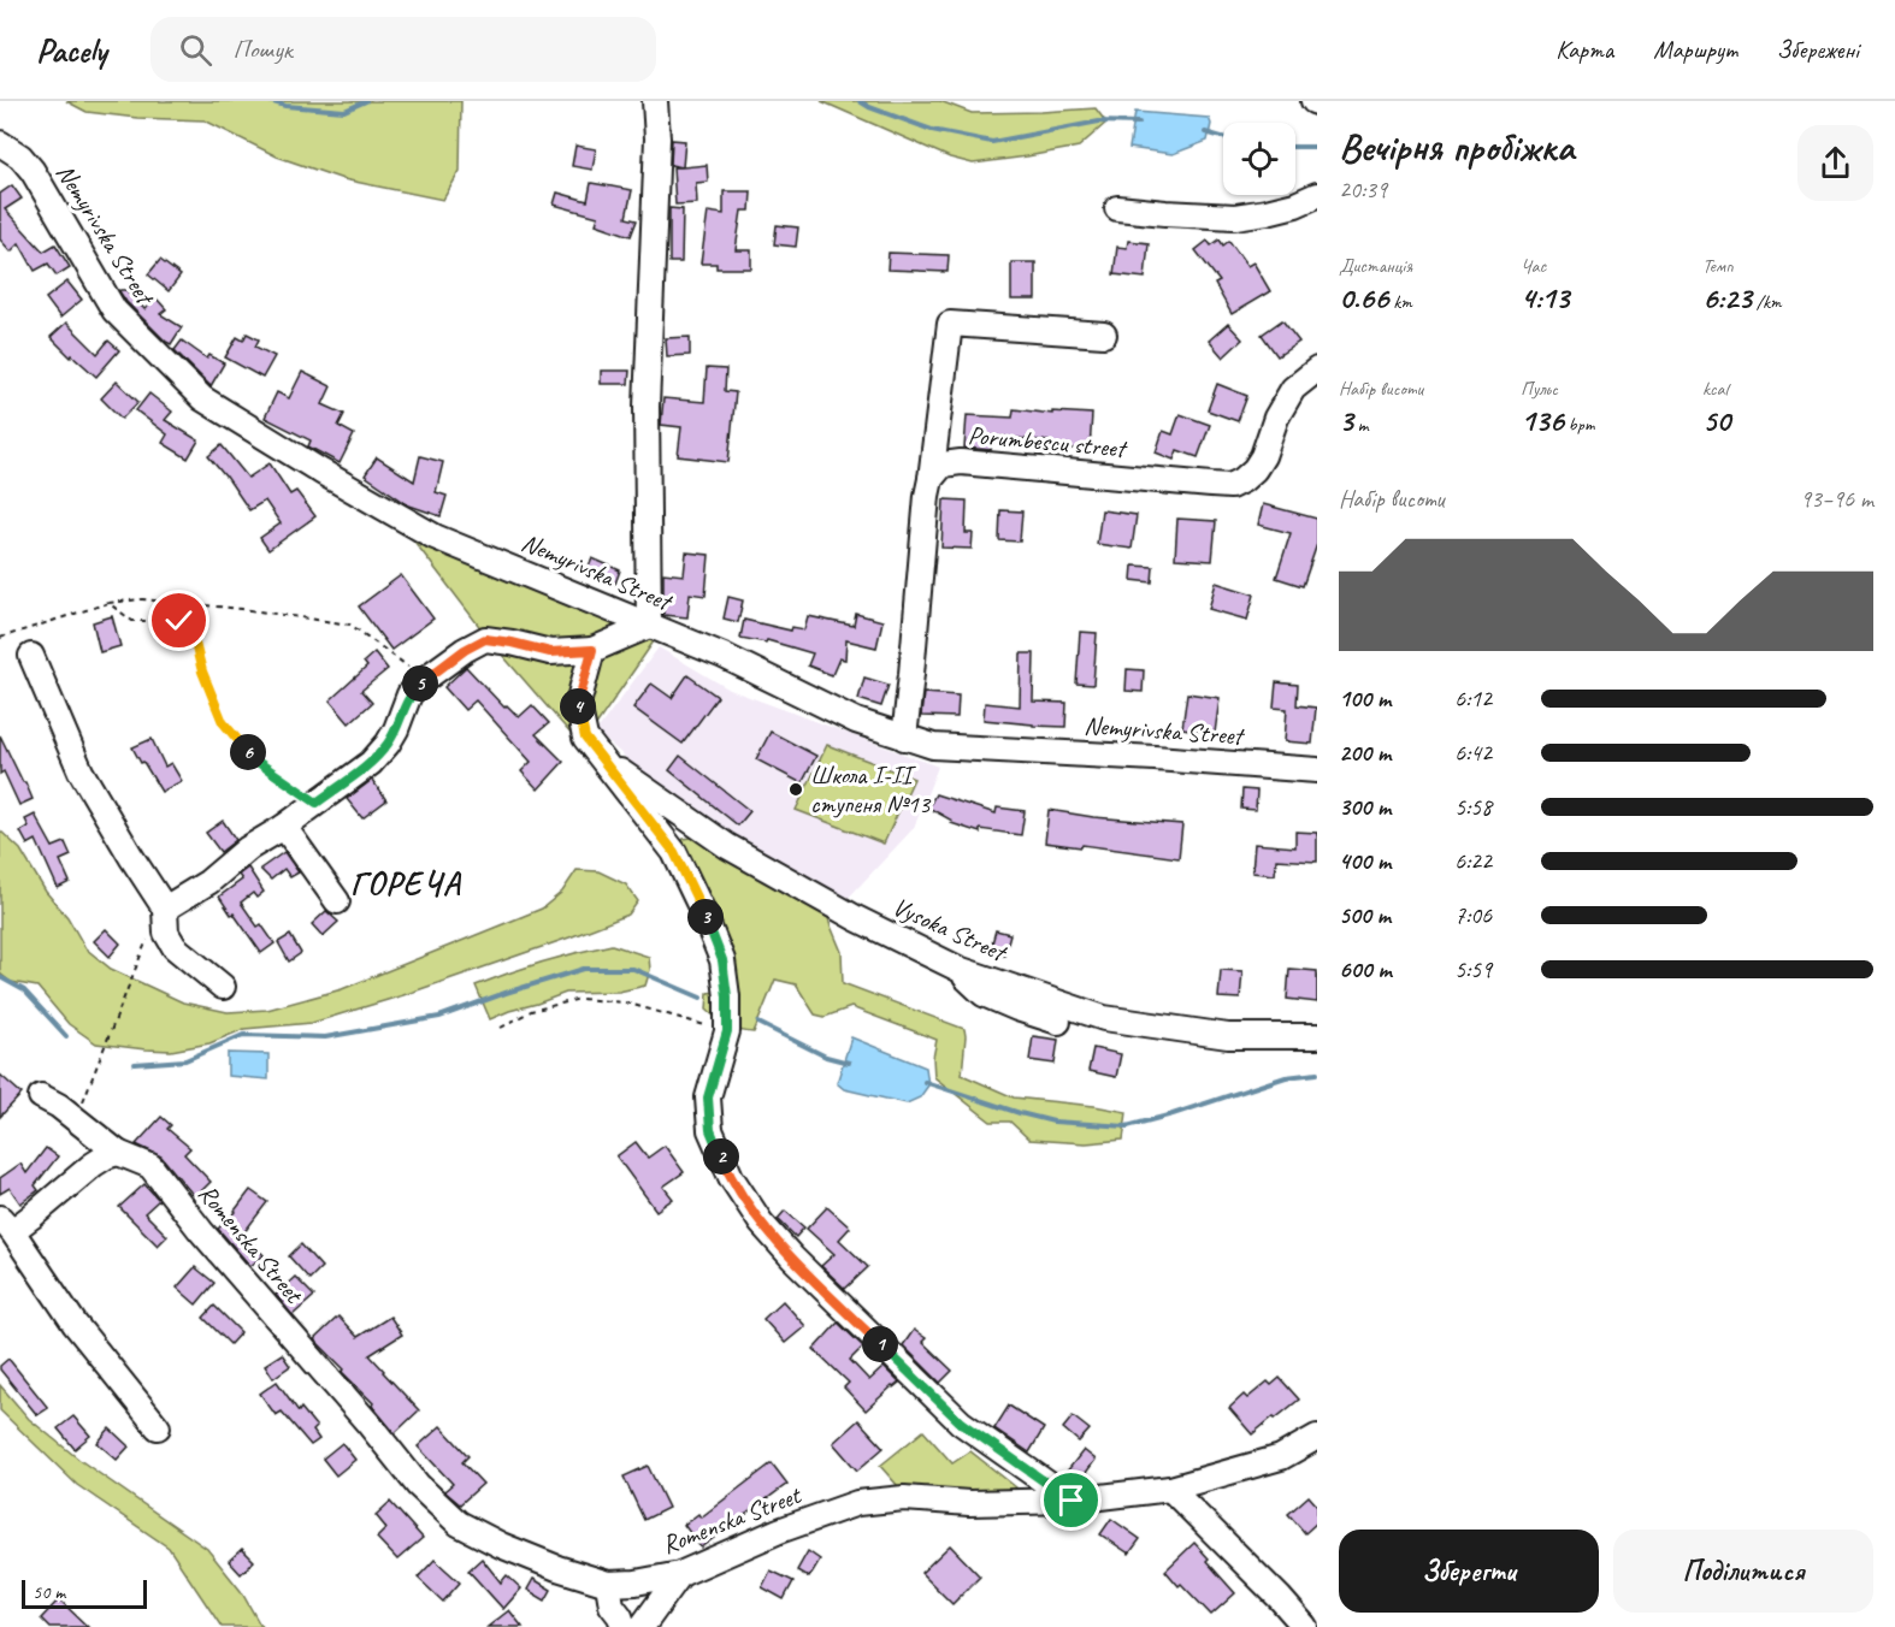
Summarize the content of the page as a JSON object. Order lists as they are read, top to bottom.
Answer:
{
  "streets": {
    "street": [
      "Nemyrivska Street",
      "Porumbescu street",
      "Vysoka Street",
      "Romenska Street"
    ]
  },
  "districts": ["ГОРЕЧА"],
  "places": ["Школа I-II ступеня №13"],
  "scale_bar": "50 m",
  "page": {
    "header": "Pacely",
    "search": "Пошук",
    "nav": ["Карта", "Маршрут", "Збережені"],
    "heading": ["Вечірня пробіжка", "20:39"],
    "stats": [
      ["Дистанція", "0.66 km"],
      ["Час", "4:13"],
      ["Темп", "6:23 /km"],
      ["Набір висоти", "3 m"],
      ["Пульс", "136 bpm"],
      ["kcal", "50"]
    ],
    "chart": ["Набір висоти", "93–96 m"],
    "pins": [
      "5",
      "4",
      "6",
      "3",
      "2",
      "1"
    ],
    "list": [
      {
        "name": "100 m",
        "note": "6:12"
      },
      {
        "name": "200 m",
        "note": "6:42"
      },
      {
        "name": "300 m",
        "note": "5:58"
      },
      {
        "name": "400 m",
        "note": "6:22"
      },
      {
        "name": "500 m",
        "note": "7:06"
      },
      {
        "name": "600 m",
        "note": "5:59"
      }
    ],
    "buttons": ["Зберегти", "Поділитися"],
    "scale": "50 m"
  }
}
